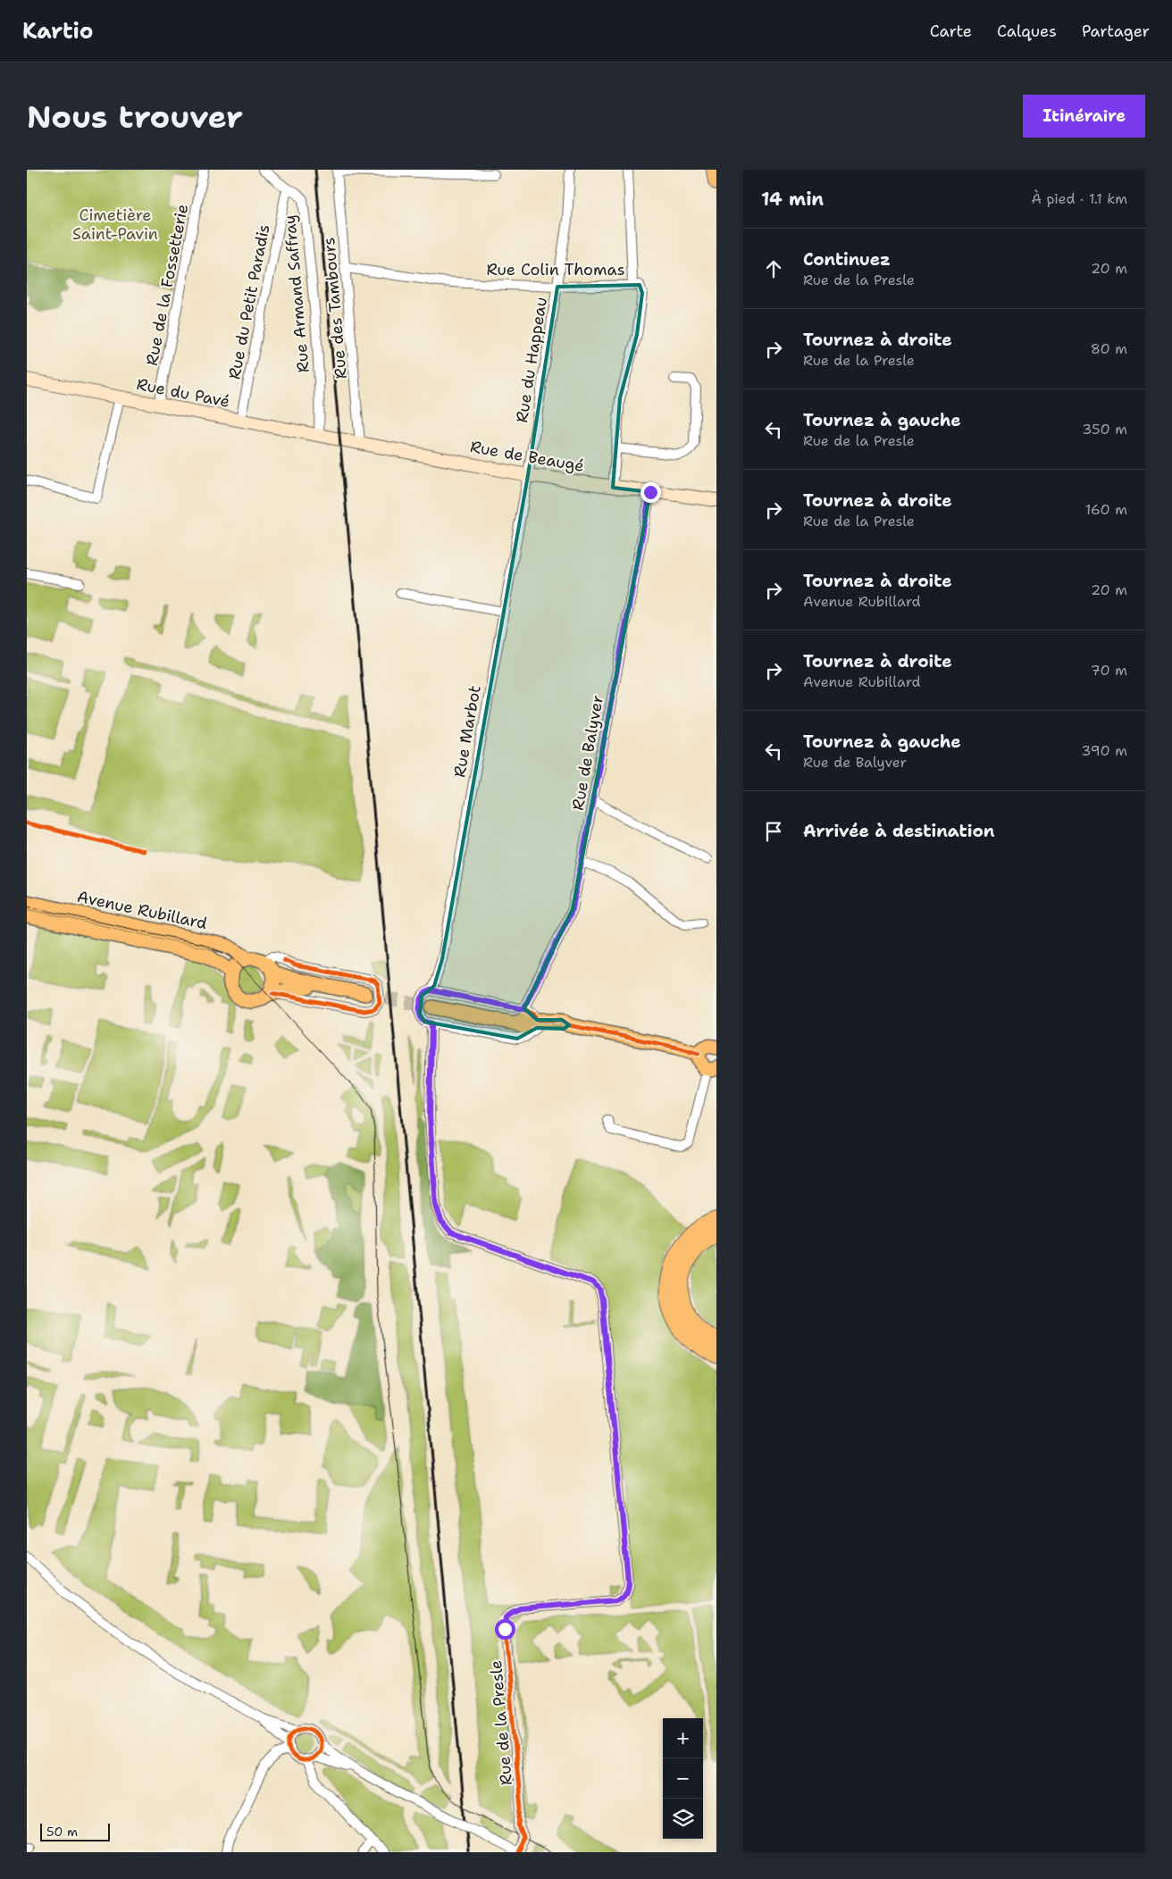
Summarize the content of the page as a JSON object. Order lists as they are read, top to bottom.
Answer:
{
  "streets": {
    "main road": ["Avenue Rubillard"],
    "street": [
      "Rue Colin Thomas",
      "Rue de la Fossetterie",
      "Rue Armand Saffray",
      "Rue du Petit Paradis",
      "Rue des Tambours",
      "Rue du Happeau",
      "Rue du Pavé",
      "Rue de Beaugé",
      "Rue Marbot",
      "Rue de Balyver",
      "Rue de la Presle"
    ]
  },
  "crossings": [
    ["Rue Colin Thomas", "Rue des Tambours"],
    ["Rue Colin Thomas", "Rue du Happeau"],
    ["Rue Colin Thomas", "Rue de Beaugé"],
    ["Rue de la Fossetterie", "Rue du Pavé"],
    ["Rue Armand Saffray", "Rue du Petit Paradis"],
    ["Rue Armand Saffray", "Rue du Pavé"],
    ["Rue du Petit Paradis", "Rue du Pavé"],
    ["Rue des Tambours", "Rue de Beaugé"],
    ["Rue du Happeau", "Rue de Beaugé"],
    ["Rue du Happeau", "Rue Marbot"],
    ["Rue du Pavé", "Rue de Beaugé"],
    ["Rue de Beaugé", "Rue Marbot"],
    ["Rue de Beaugé", "Rue de Balyver"]
  ],
  "parks": ["Cimetière Saint-Pavin"],
  "scale_bar": "50 m",
  "page": {
    "header": "Kartio",
    "nav": ["Carte", "Calques", "Partager"],
    "buttons": "Itinéraire",
    "title": "Nous trouver",
    "heading": ["14 min", "À pied · 1.1 km"],
    "list": [
      ["Continuez", "Rue de la Presle", "20 m"],
      ["Tournez à droite", "Rue de la Presle", "80 m"],
      ["Tournez à gauche", "Rue de la Presle", "350 m"],
      ["Tournez à droite", "Rue de la Presle", "160 m"],
      ["Tournez à droite", "Avenue Rubillard", "20 m"],
      ["Tournez à droite", "Avenue Rubillard", "70 m"],
      ["Tournez à gauche", "Rue de Balyver", "390 m"],
      "Arrivée à destination"
    ],
    "map_buttons": ["+", "−"],
    "scale": "50 m"
  }
}
